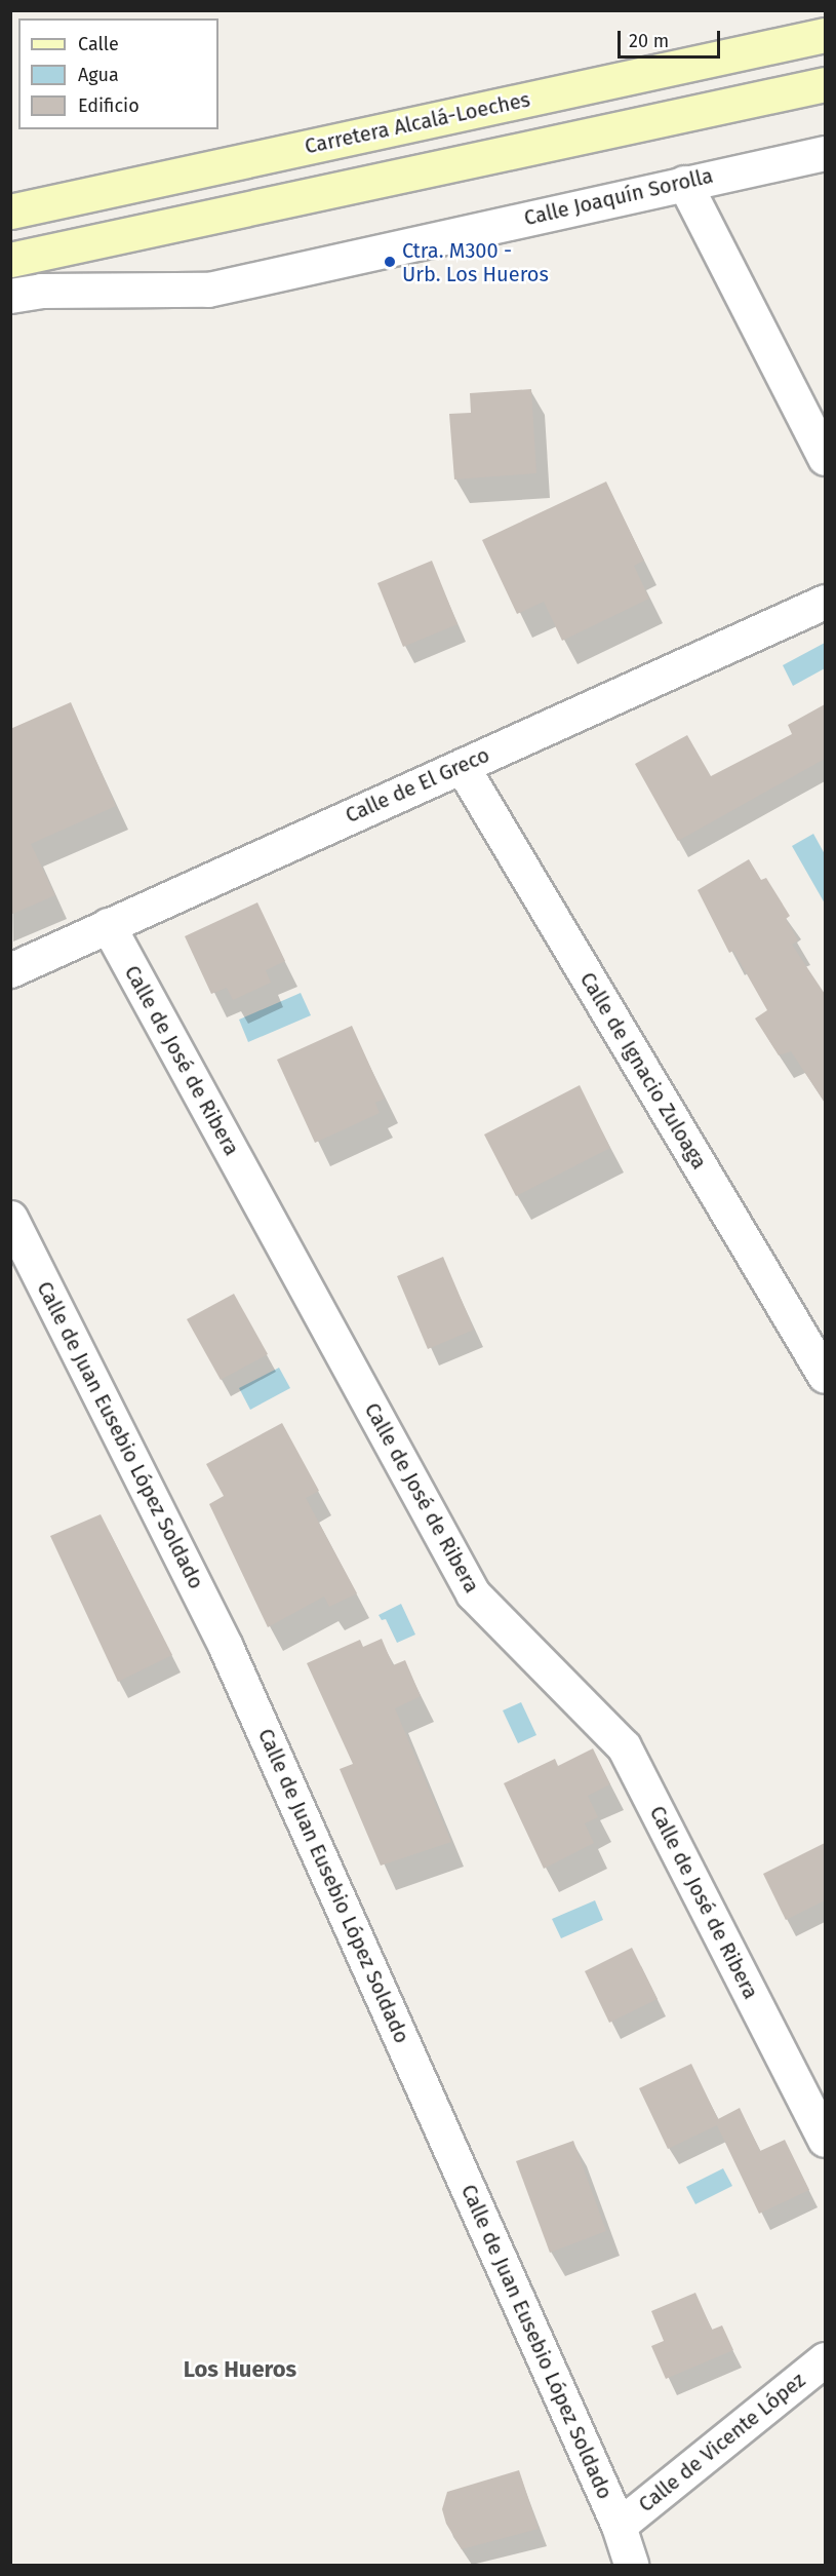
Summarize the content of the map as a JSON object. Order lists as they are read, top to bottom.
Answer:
{
  "streets": {
    "main road": ["Carretera Alcalá-Loeches"],
    "street": [
      "Calle Joaquín Sorolla",
      "Calle de El Greco",
      "Calle de José de Ribera",
      "Calle de Ignacio Zuloaga",
      "Calle de Juan Eusebio López Soldado",
      "Calle de Vicente López"
    ]
  },
  "crossings": [
    ["Calle de El Greco", "Calle de José de Ribera"],
    ["Calle de El Greco", "Calle de Ignacio Zuloaga"],
    ["Calle de Juan Eusebio López Soldado", "Calle de Vicente López"]
  ],
  "districts": ["Los Hueros"],
  "places": ["Ctra. M300 - Urb. Los Hueros"],
  "legend": ["Calle", "Agua", "Edificio"],
  "scale_bar": "20 m"
}
